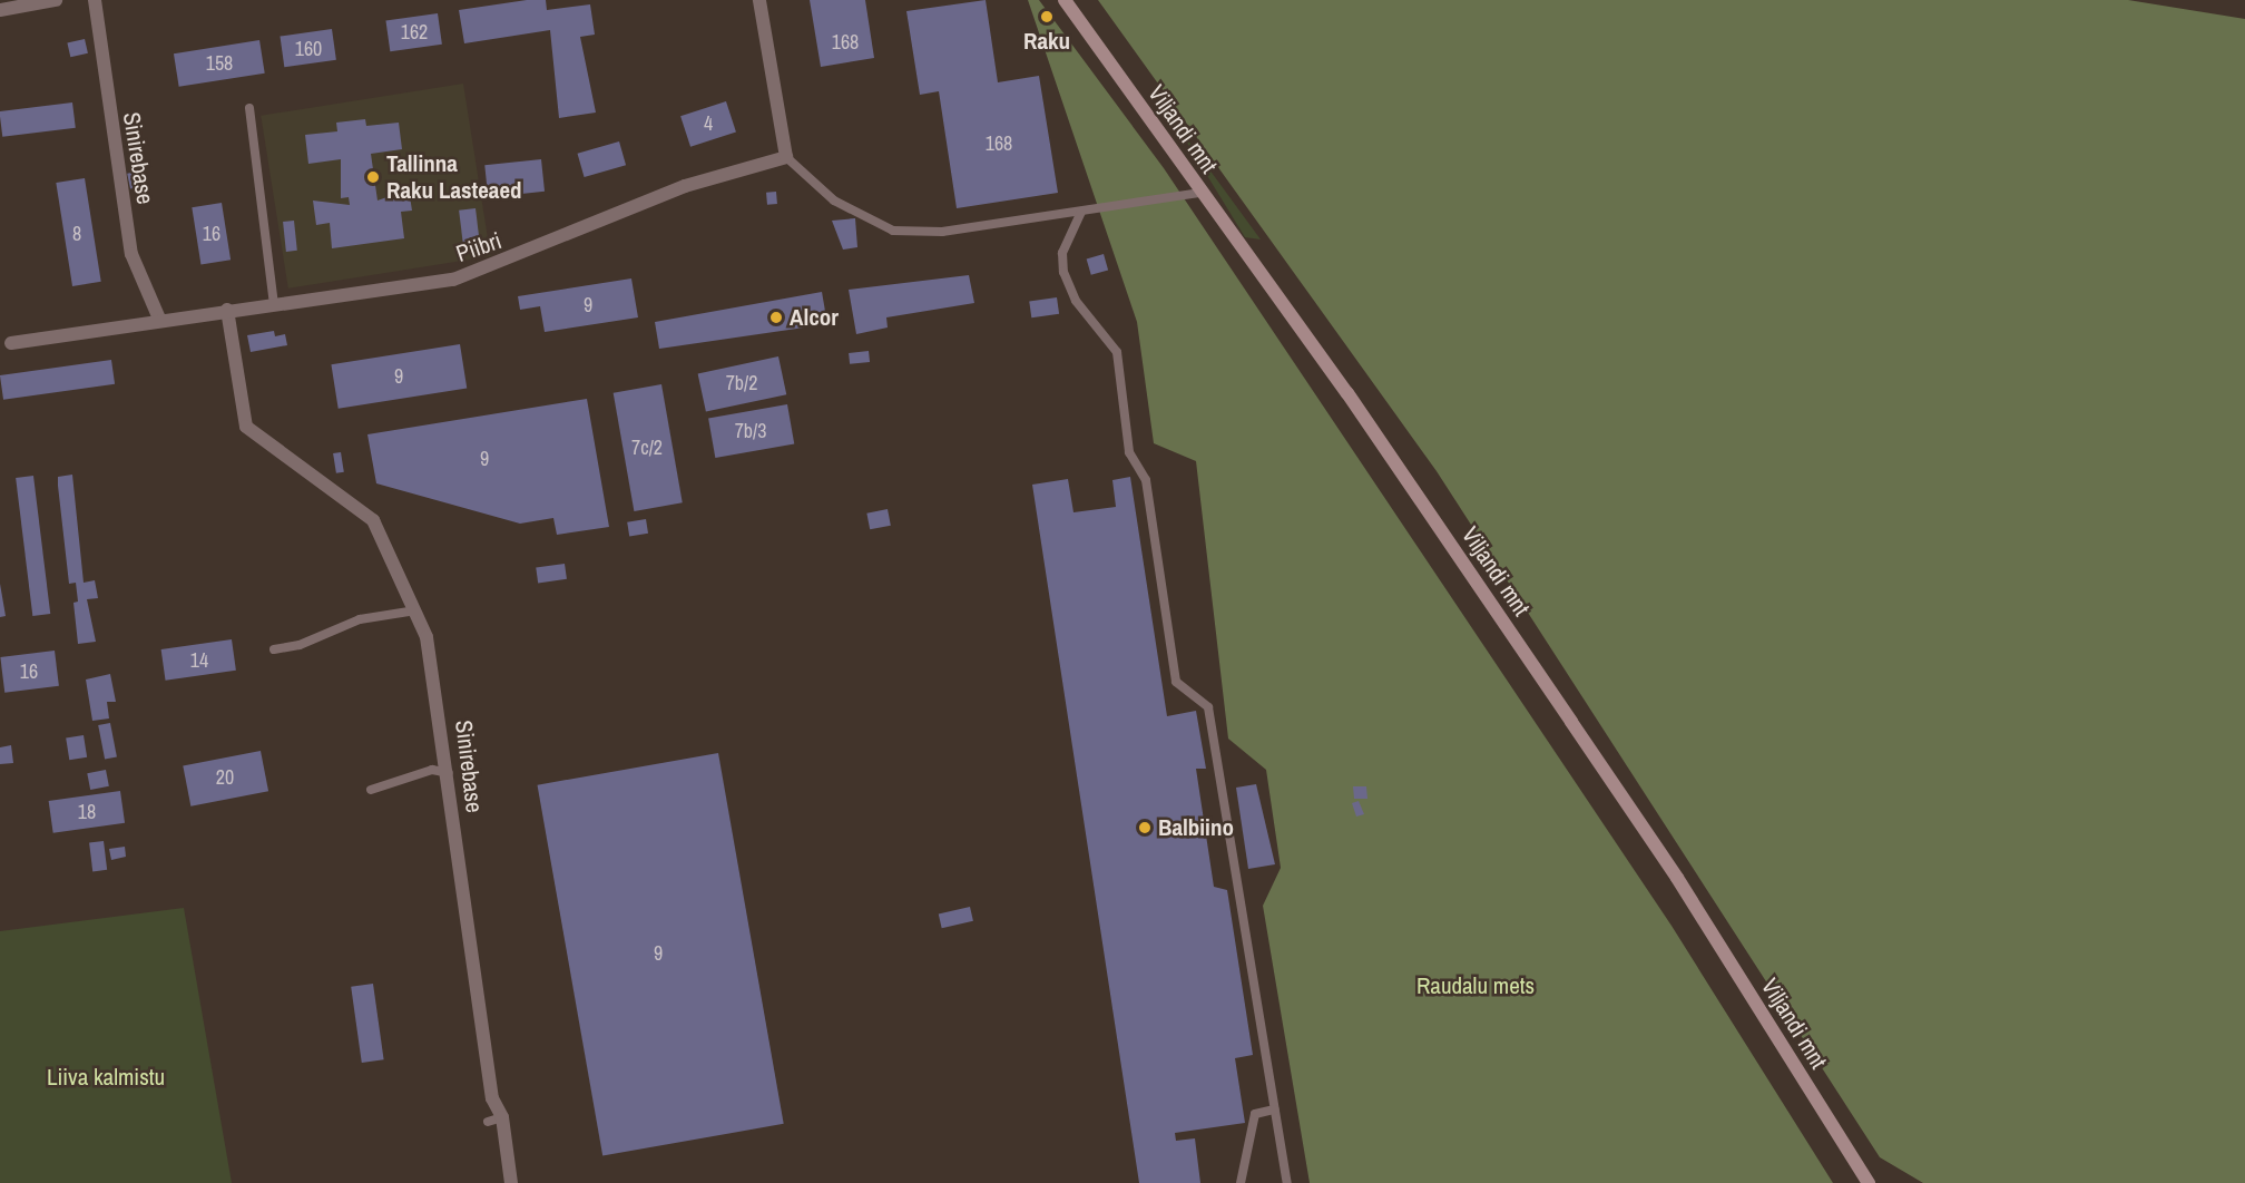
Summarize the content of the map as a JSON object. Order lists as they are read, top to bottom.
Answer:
{
  "streets": {
    "main road": ["Viljandi mnt"],
    "street": ["Sinirebase", "Piibri"]
  },
  "crossings": [
    ["Sinirebase", "Piibri"]
  ],
  "parks": ["Raudalu mets", "Liiva kalmistu"],
  "places": [
    "Raku",
    "Tallinna Raku Lasteaed",
    "Alcor",
    "Balbiino"
  ],
  "house_numbers": [
    "162",
    "168",
    "160",
    "158",
    "4",
    "168",
    "8",
    "16",
    "9",
    "9",
    "7b/2",
    "7b/3",
    "7c/2",
    "9",
    "14",
    "16",
    "20",
    "18",
    "9"
  ]
}
